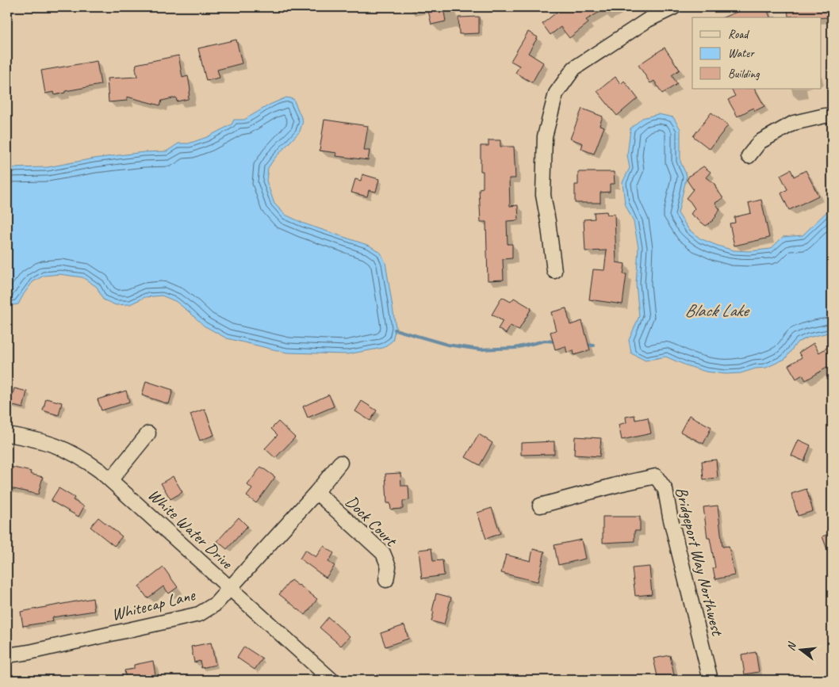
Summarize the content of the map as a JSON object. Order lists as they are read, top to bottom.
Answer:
{
  "streets": {
    "street": [
      "Dock Court",
      "White Water Drive",
      "Bridgeport Way Northwest",
      "Whitecap Lane"
    ]
  },
  "crossings": [
    ["Dock Court", "Whitecap Lane"],
    ["White Water Drive", "Whitecap Lane"]
  ],
  "water": ["Black Lake"],
  "legend": ["Road", "Water", "Building"],
  "north": "left"
}
